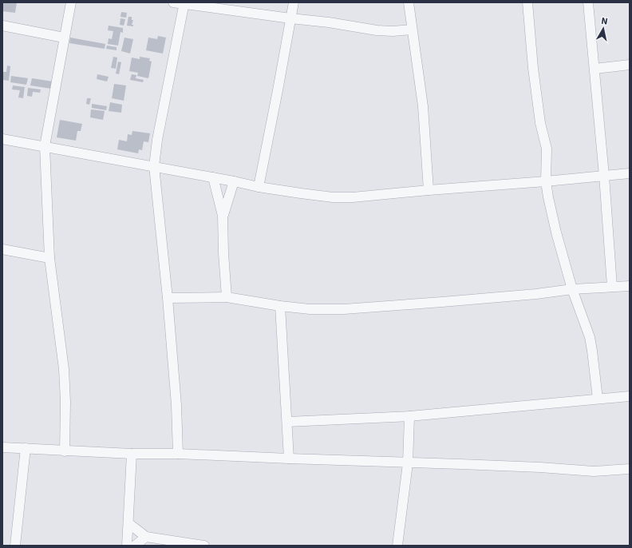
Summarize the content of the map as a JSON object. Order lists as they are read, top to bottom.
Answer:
{
  "north": "top"
}
